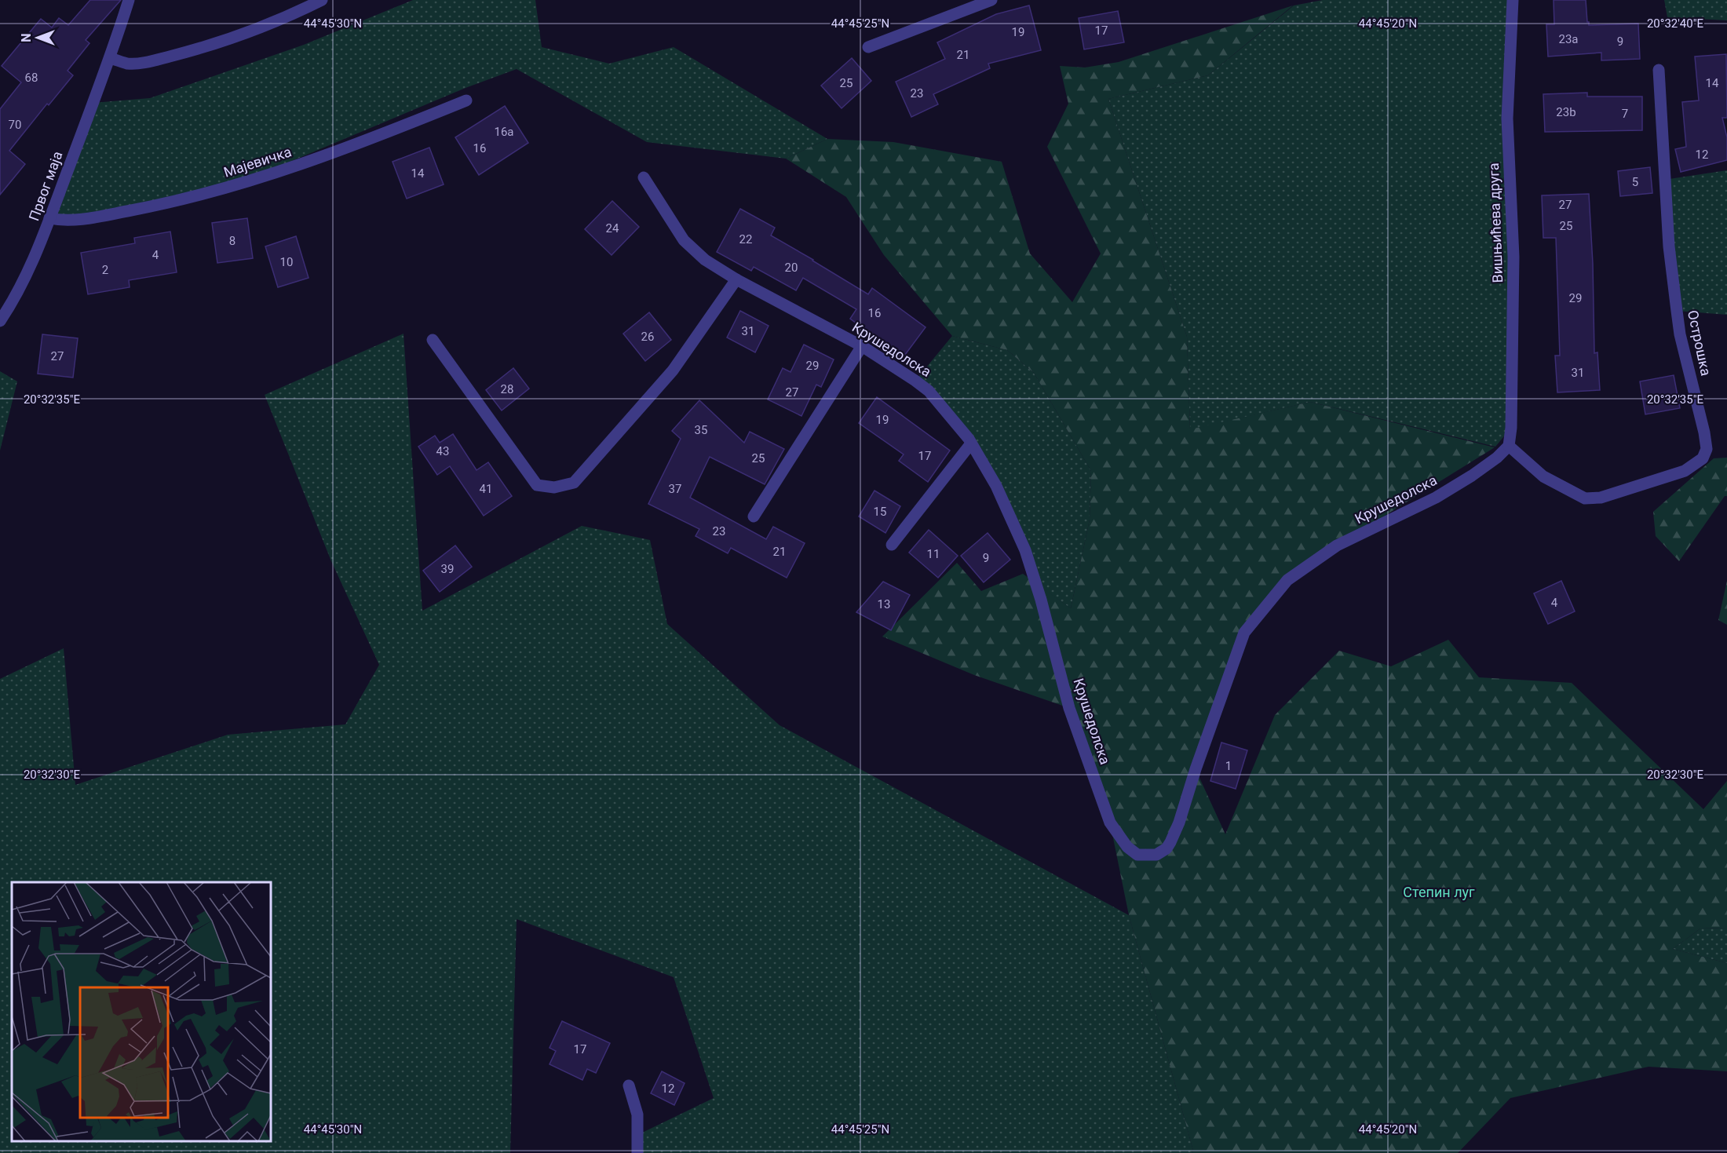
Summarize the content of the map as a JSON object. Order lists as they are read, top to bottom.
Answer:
{
  "streets": {
    "street": [
      "Мајевичка",
      "Првог маја",
      "Вишњићева друга",
      "Острошка",
      "Крушедолска"
    ]
  },
  "crossings": [
    ["Мајевичка", "Првог маја"],
    ["Вишњићева друга", "Острошка"],
    ["Вишњићева друга", "Крушедолска"],
    ["Острошка", "Крушедолска"]
  ],
  "parks": ["Степин луг"],
  "house_numbers": [
    "17",
    "19",
    "23a",
    "9",
    "21",
    "68",
    "25",
    "14",
    "23",
    "23b",
    "7",
    "70",
    "16a",
    "16",
    "12",
    "14",
    "5",
    "27",
    "25",
    "24",
    "22",
    "8",
    "4",
    "10",
    "20",
    "2",
    "29",
    "16",
    "31",
    "26",
    "27",
    "29",
    "31",
    "28",
    "27",
    "19",
    "35",
    "43",
    "17",
    "25",
    "41",
    "37",
    "15",
    "23",
    "21",
    "11",
    "9",
    "39",
    "4",
    "13",
    "1",
    "17",
    "12"
  ],
  "north": "left",
  "coordinates": [
    "20°32'40\"E",
    "44°45'30\"N",
    "44°45'25\"N",
    "44°45'20\"N",
    "20°32'35\"E",
    "20°32'30\"E"
  ]
}
